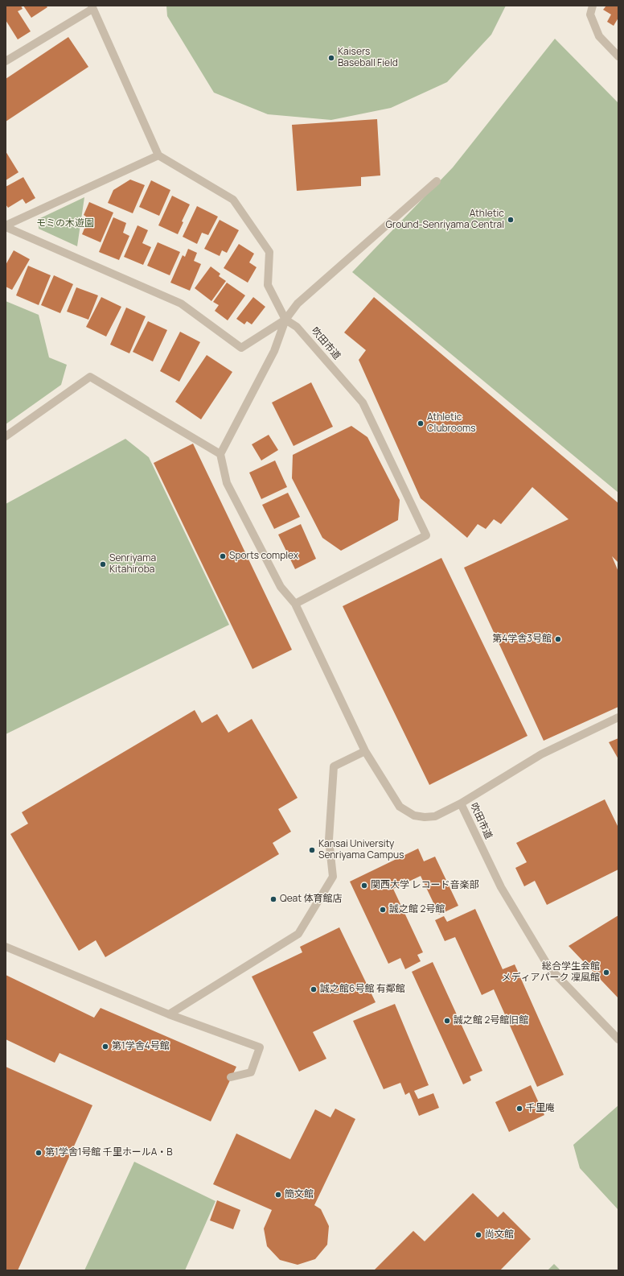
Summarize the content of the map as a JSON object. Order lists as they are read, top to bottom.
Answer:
{
  "streets": {
    "street": ["吹田市道"]
  },
  "parks": ["モミの木遊園"],
  "places": [
    "Kaisers Baseball Field",
    "Athletic Ground-Senriyama Central",
    "Athletic Clubrooms",
    "Sports complex",
    "Senriyama Kitahiroba",
    "第4学舎3号館",
    "Kansai University Senriyama Campus",
    "関西大学 レコード音楽部",
    "Qeat 体育館店",
    "誠之館 2号館",
    "総合学生会館 メディアパーク 凜風館",
    "誠之館6号館 有鄰館",
    "誠之館 2号館旧館",
    "第1学舎4号館",
    "千里庵",
    "第1学舎1号館 千里ホールA・B",
    "簡文館",
    "尚文館"
  ]
}
